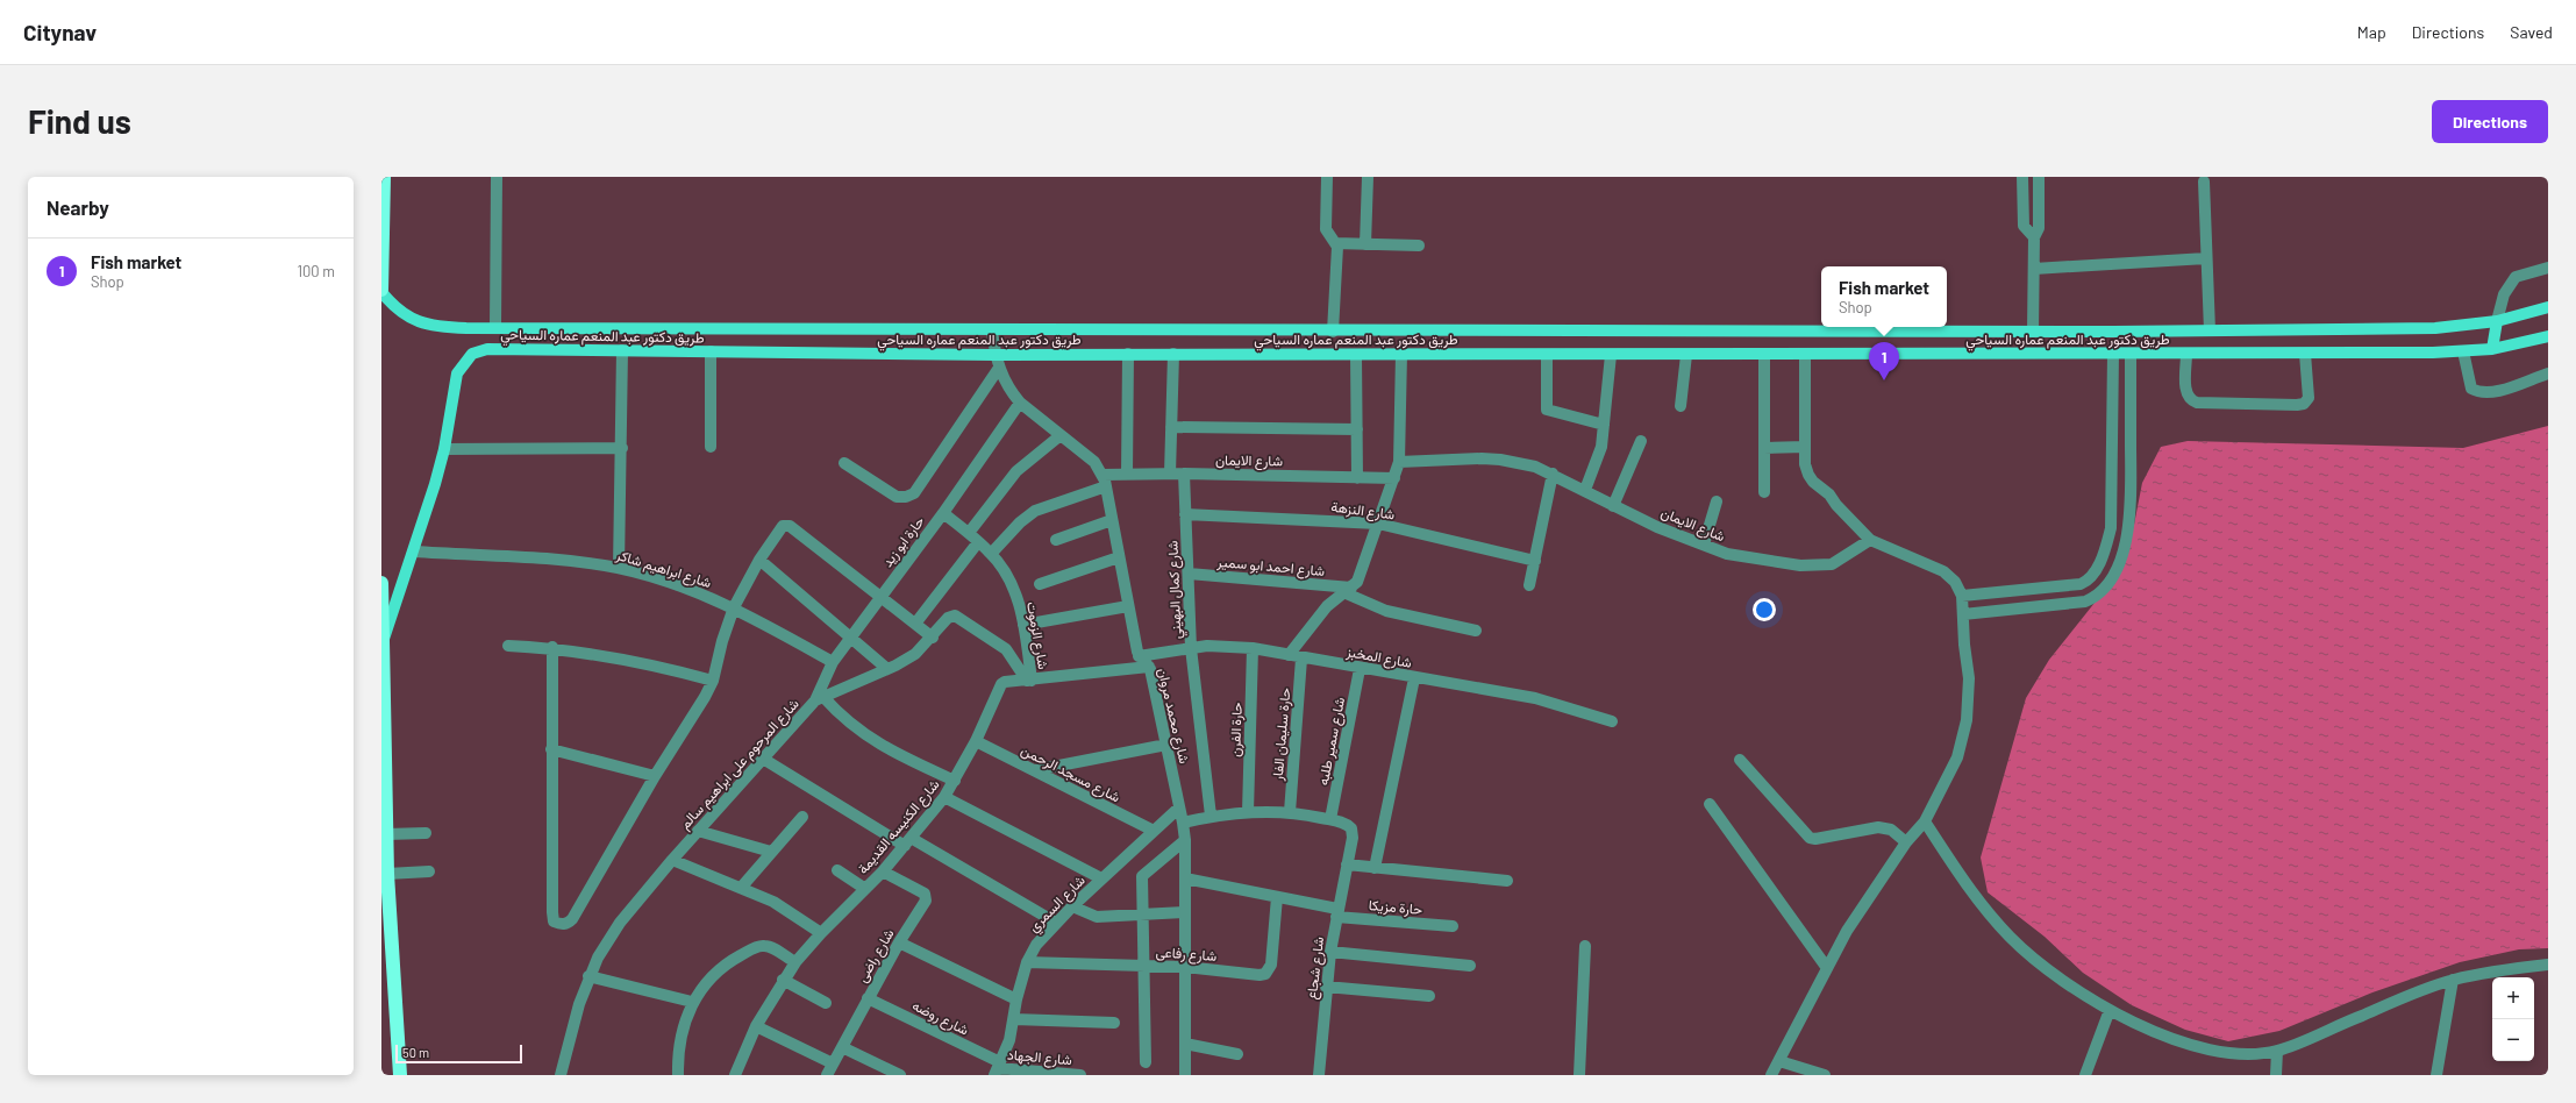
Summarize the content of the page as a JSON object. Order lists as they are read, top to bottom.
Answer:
{
  "streets": {
    "main road": ["طريق دكتور عبد المنعم عماره السياحي"],
    "street": [
      "شارع الايمان",
      "شارع النزهة",
      "حارة ابو زيد",
      "شارع احمد ابو سمير",
      "شارع ابراهيم شاكر",
      "شارع كمال البهيني",
      "شارع الزموت",
      "شارع المخبز",
      "شارع محمد مروان",
      "حارة الفرن",
      "حارة سليمان الفار",
      "شارع سمير طلبه",
      "شارع المرحوم على ابراهيم سالم",
      "شارع مسجد الرحمن",
      "شارع الكنيسه القديمة",
      "شارع السمري",
      "حارة مزيكا",
      "شارع رفاعى",
      "شارع راضى",
      "شارع شجاع",
      "شارع روضه",
      "شارع الجهاد"
    ]
  },
  "crossings": [
    ["طريق دكتور عبد المنعم عماره السياحي", "شارع ابراهيم شاكر"],
    ["شارع الايمان", "شارع كمال البهيني"],
    ["شارع النزهة", "شارع كمال البهيني"],
    ["حارة ابو زيد", "شارع ابراهيم شاكر"],
    ["حارة ابو زيد", "شارع الزموت"],
    ["حارة ابو زيد", "شارع المرحوم على ابراهيم سالم"],
    ["شارع احمد ابو سمير", "شارع كمال البهيني"],
    ["شارع كمال البهيني", "شارع المخبز"],
    ["شارع كمال البهيني", "شارع شجاع"],
    ["شارع الزموت", "شارع المرحوم على ابراهيم سالم"],
    ["شارع الزموت", "شارع الكنيسه القديمة"],
    ["شارع المخبز", "شارع محمد مروان"],
    ["شارع المخبز", "حارة الفرن"],
    ["شارع المخبز", "حارة سليمان الفار"],
    ["شارع المخبز", "شارع سمير طلبه"],
    ["شارع محمد مروان", "شارع الكنيسه القديمة"],
    ["شارع محمد مروان", "شارع السمري"],
    ["شارع محمد مروان", "حارة مزيكا"],
    ["شارع محمد مروان", "شارع رفاعى"],
    ["شارع محمد مروان", "شارع شجاع"],
    ["حارة الفرن", "شارع شجاع"],
    ["حارة سليمان الفار", "شارع شجاع"],
    ["شارع سمير طلبه", "شارع شجاع"],
    ["شارع المرحوم على ابراهيم سالم", "شارع الكنيسه القديمة"],
    ["شارع مسجد الرحمن", "شارع الكنيسه القديمة"],
    ["شارع مسجد الرحمن", "شارع السمري"],
    ["شارع الكنيسه القديمة", "شارع راضى"],
    ["شارع السمري", "شارع رفاعى"],
    ["شارع السمري", "شارع روضه"],
    ["شارع السمري", "شارع الجهاد"],
    ["حارة مزيكا", "شارع رفاعى"],
    ["حارة مزيكا", "شارع شجاع"],
    ["شارع راضى", "شارع روضه"],
    ["شارع روضه", "شارع الجهاد"]
  ],
  "scale_bar": "50 m",
  "page": {
    "header": "Citynav",
    "nav": ["Map", "Directions", "Saved"],
    "buttons": "Directions",
    "title": "Find us",
    "heading": "Nearby",
    "list": [
      {
        "mark": "1",
        "name": "Fish market",
        "note": "Shop",
        "value": "100 m"
      }
    ],
    "popup": ["Fish market", "Shop"],
    "pins": "1",
    "map_buttons": ["+", "−"],
    "scale": "50 m"
  }
}
